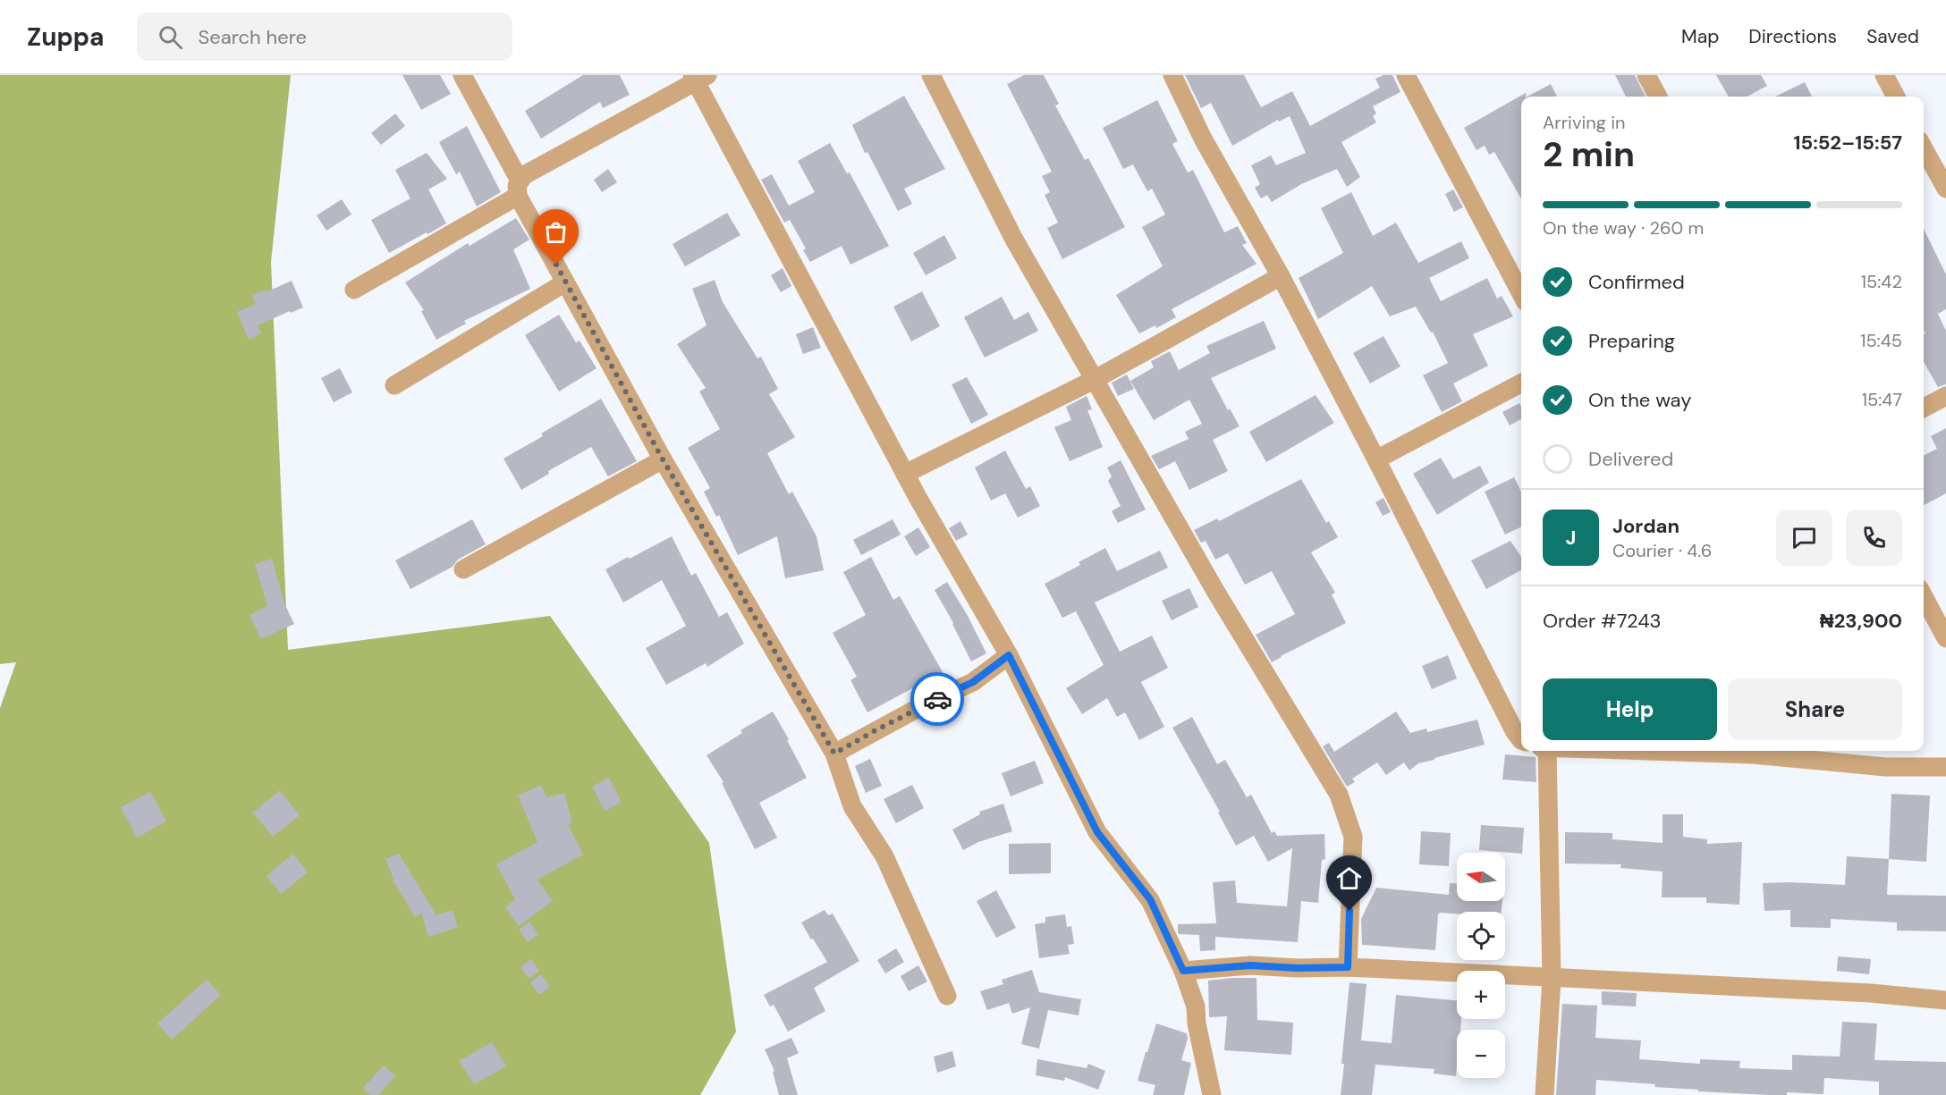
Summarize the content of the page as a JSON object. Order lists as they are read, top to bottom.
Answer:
{
  "north": "left",
  "page": {
    "header": "Zuppa",
    "search": "Search here",
    "nav": ["Map", "Directions", "Saved"],
    "heading": ["2 min", "Arriving in", "15:52–15:57"],
    "panel": [
      "Jordan",
      "Courier · 4.6",
      "Order #7243",
      "₦23,900"
    ],
    "bar": "On the way · 260 m",
    "list": [
      ["Confirmed", "15:42"],
      ["Preparing", "15:45"],
      ["On the way", "15:47"],
      "Delivered"
    ],
    "round": "J",
    "buttons": ["Help", "Share"],
    "map_buttons": ["+", "−"]
  }
}
